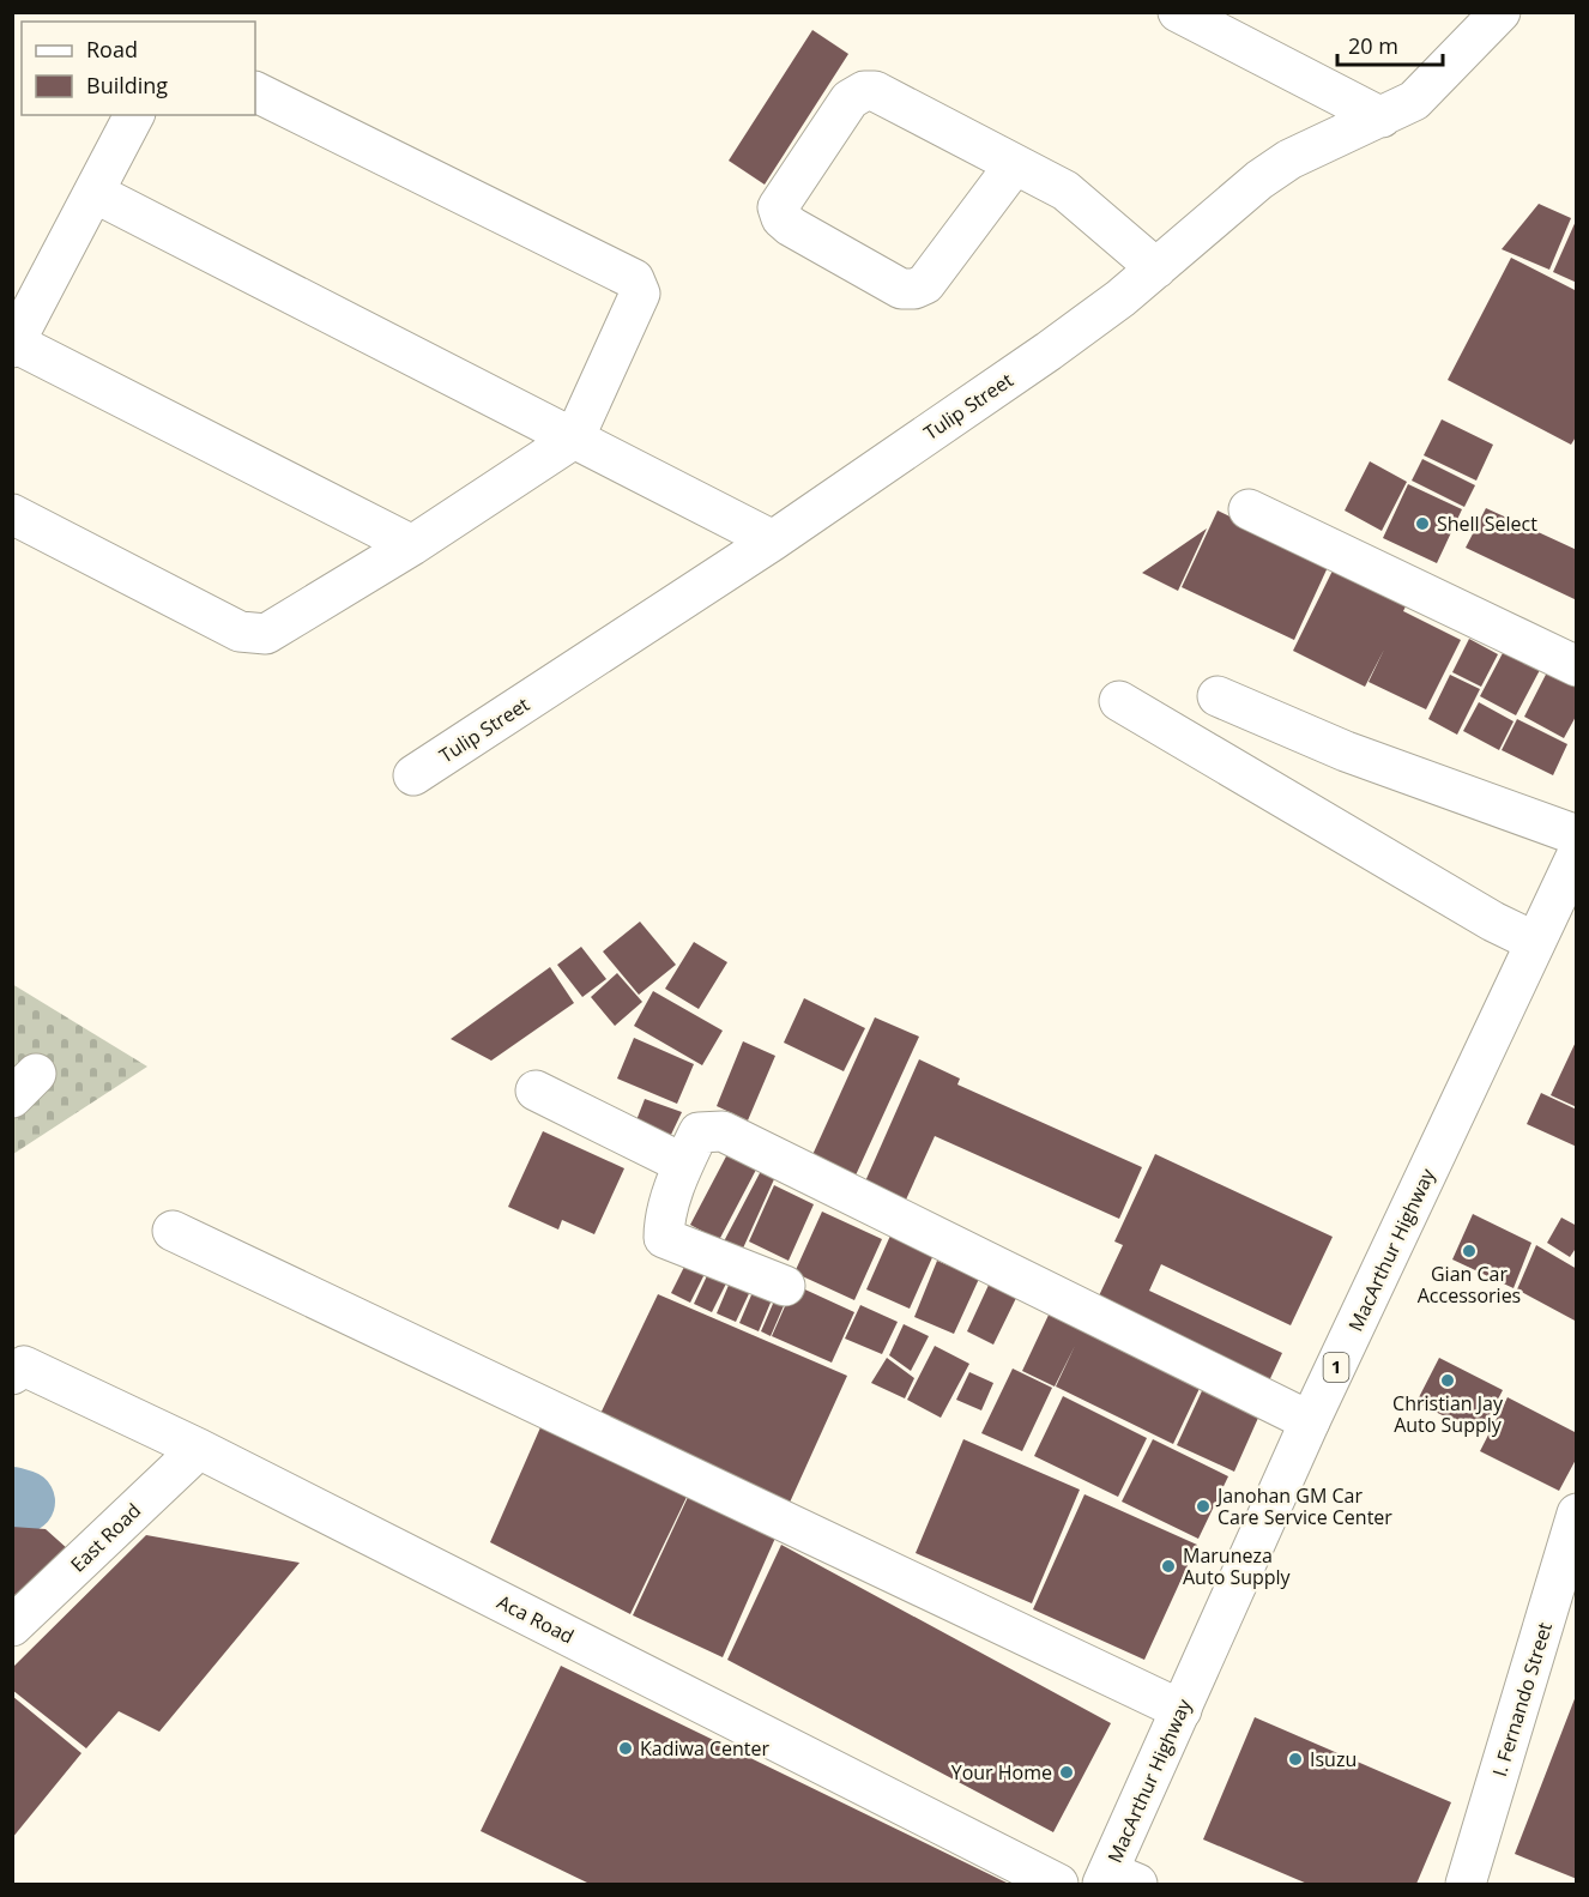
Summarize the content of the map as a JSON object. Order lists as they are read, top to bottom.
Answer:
{
  "streets": {
    "main road": [
      "Tulip Street",
      "MacArthur Highway",
      "1",
      "East Road",
      "Aca Road",
      "I. Fernando Street"
    ]
  },
  "crossings": [
    ["East Road", "Aca Road"]
  ],
  "places": [
    "Shell Select",
    "Gian Car Accessories",
    "Christian Jay Auto Supply",
    "Janohan GM Car Care Service Center",
    "Maruneza Auto Supply",
    "Kadiwa Center",
    "Isuzu",
    "Your Home"
  ],
  "legend": ["Road", "Building"],
  "scale_bar": "20 m"
}
